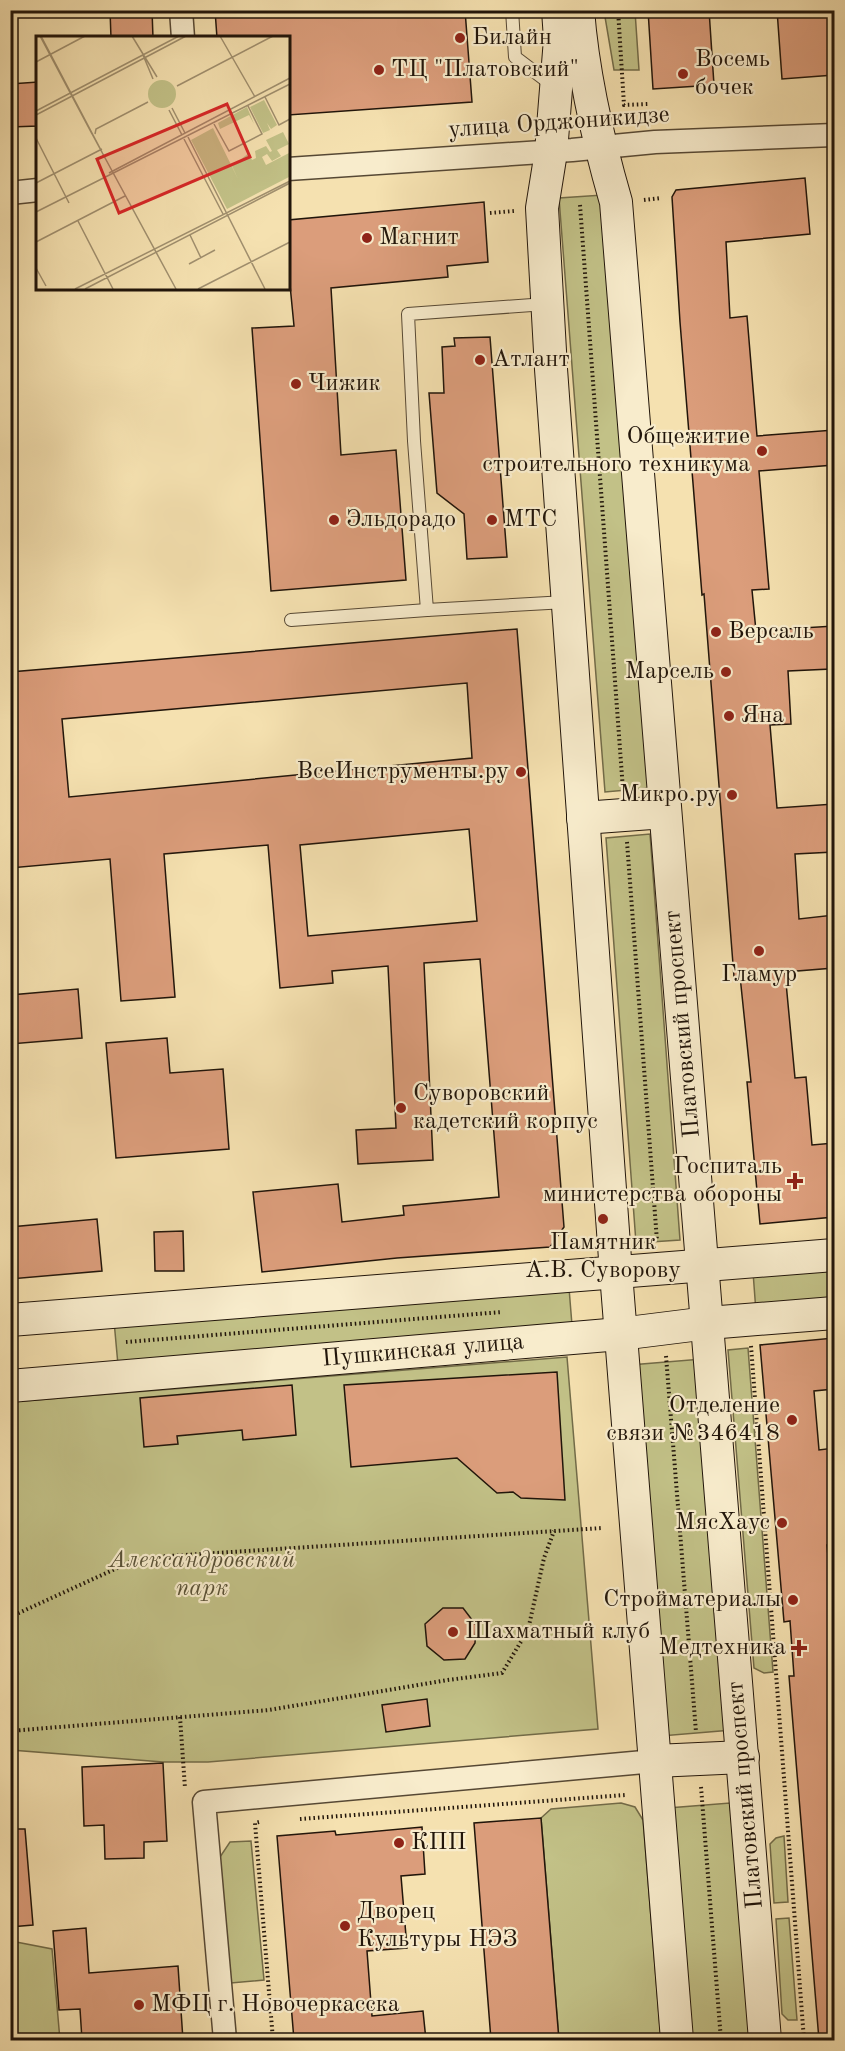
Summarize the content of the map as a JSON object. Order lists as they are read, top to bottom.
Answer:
{
  "streets": {
    "main road": ["Платовский проспект", "Пушкинская улица"],
    "street": ["улица Орджоникидзе"]
  },
  "crossings": [
    ["улица Орджоникидзе", "Платовский проспект"],
    ["Платовский проспект", "Пушкинская улица"]
  ],
  "parks": ["Александровский парк"],
  "places": {
    "other": [
      "Билайн",
      "ТЦ \"Платовский\"",
      "Восемь бочек",
      "Магнит",
      "Атлант",
      "Чижик",
      "Общежитие строительного техникума",
      "Эльдорадо",
      "МТС",
      "Версаль",
      "Марсель",
      "Яна",
      "ВсеИнструменты.ру",
      "Микро.ру",
      "Гламур",
      "Суворовский кадетский корпус",
      "Памятник А.В. Суворову",
      "Отделение связи №346418",
      "МясХаус",
      "Стройматериалы",
      "Шахматный клуб",
      "КПП",
      "Дворец Культуры НЭЗ",
      "МФЦ г. Новочеркасска"
    ],
    "health": ["Госпиталь министерства обороны", "Медтехника"]
  }
}
